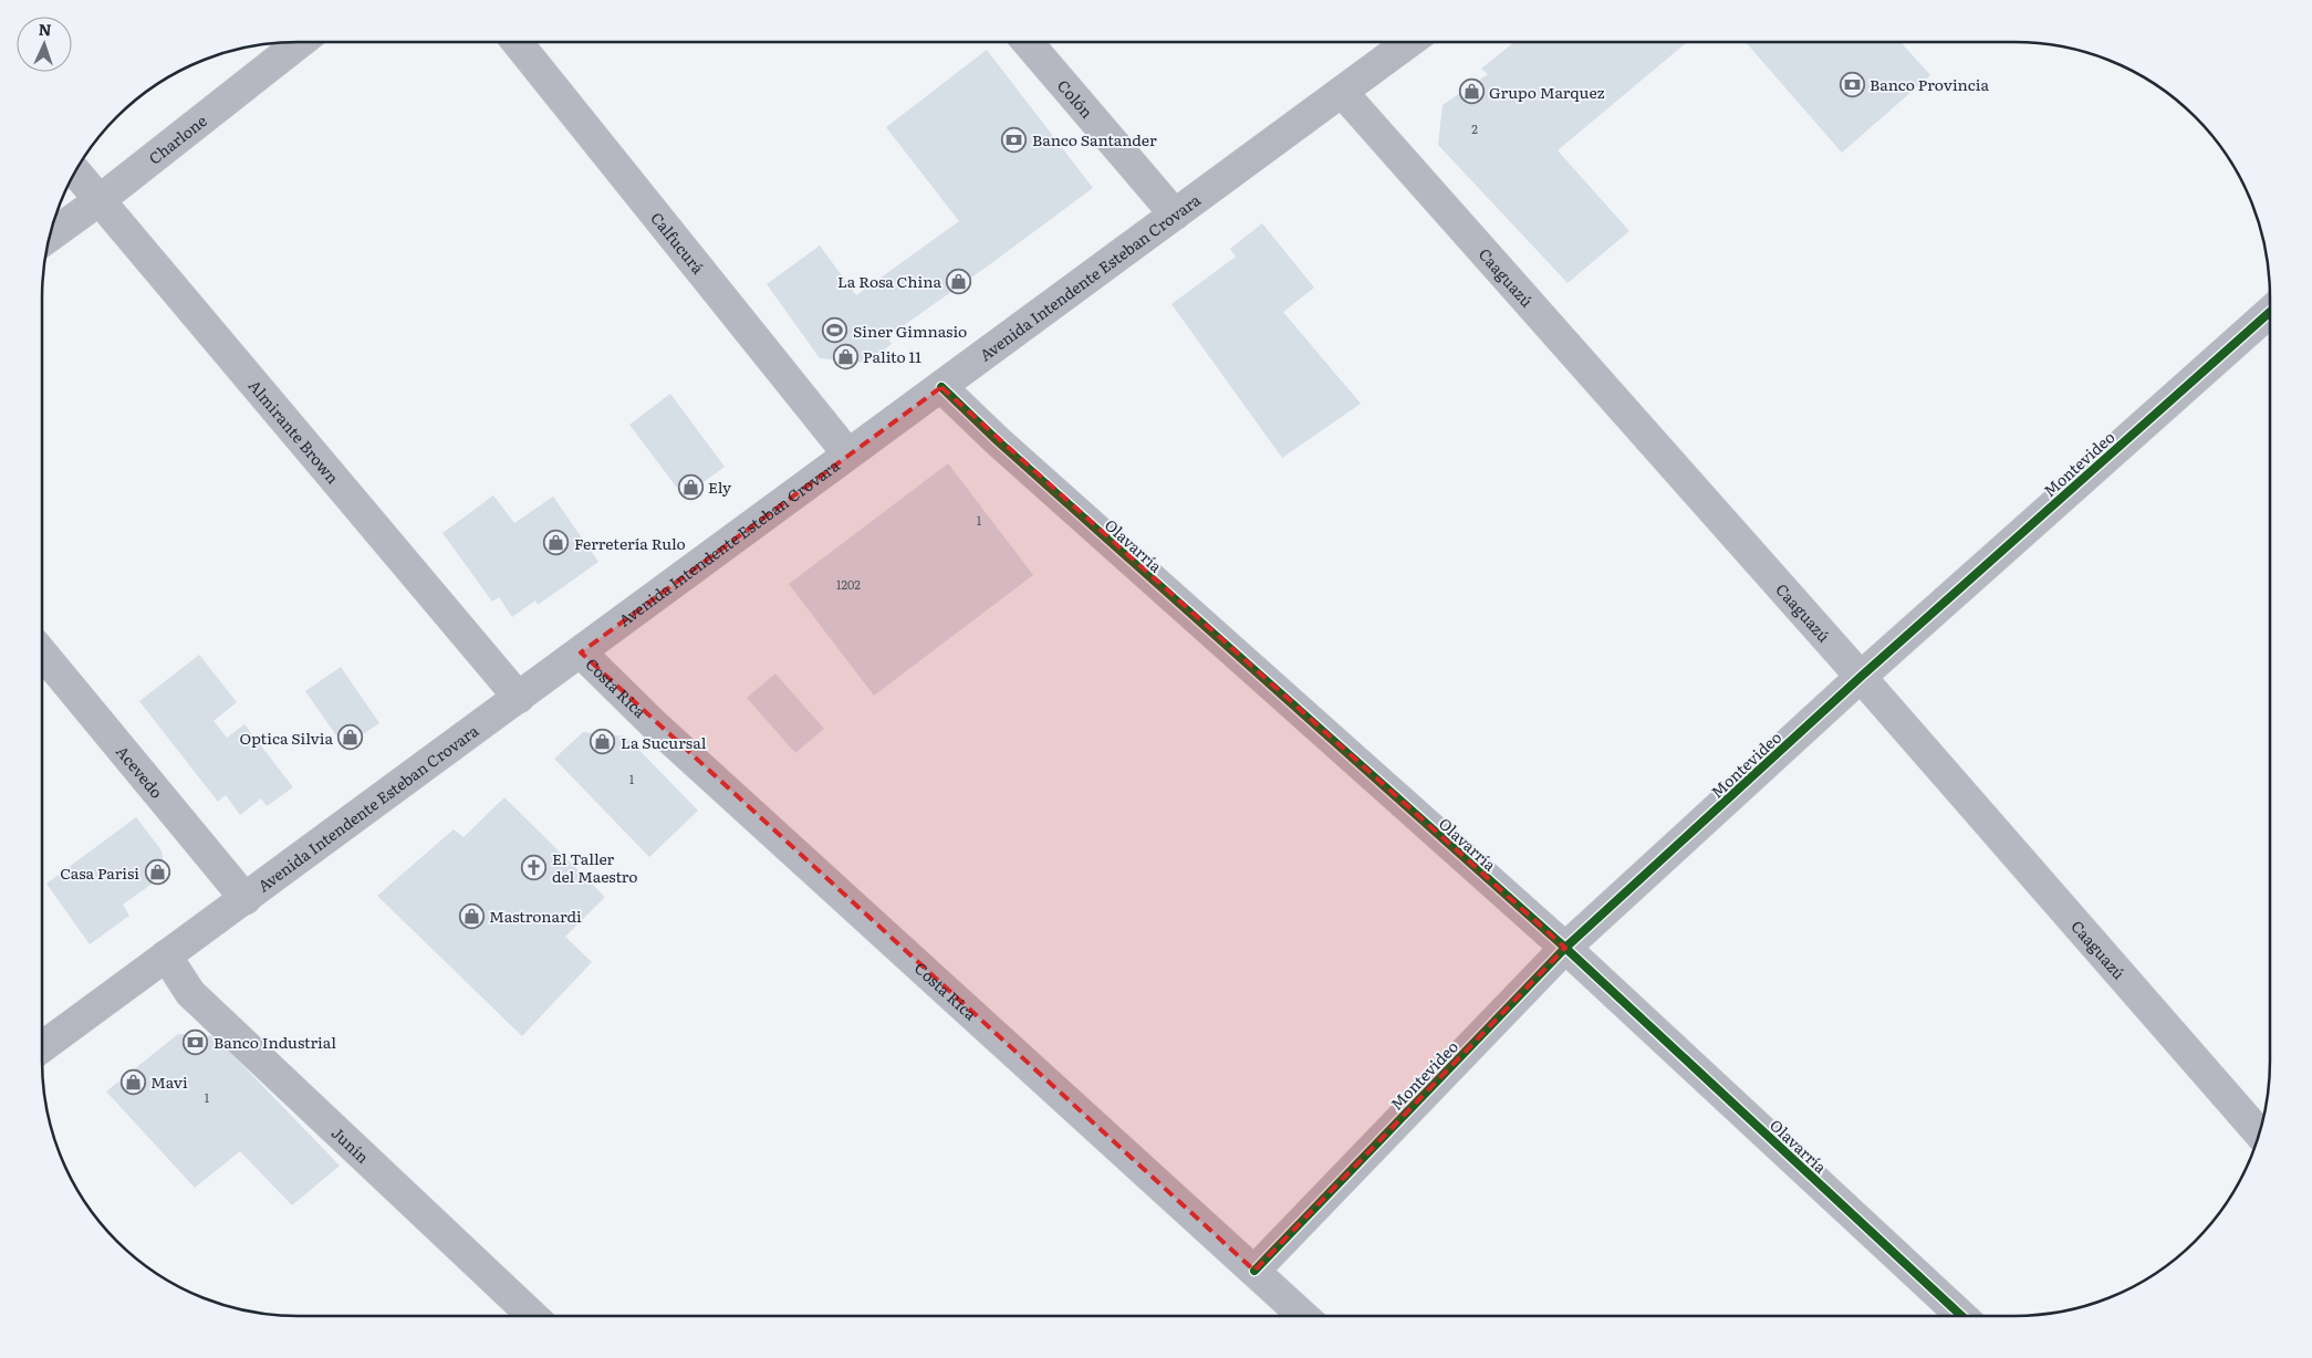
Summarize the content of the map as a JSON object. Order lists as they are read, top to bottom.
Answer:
{
  "streets": {
    "main road": ["Avenida Intendente Esteban Crovara"],
    "street": [
      "Colón",
      "Charlone",
      "Calfucurá",
      "Caaguazú",
      "Almirante Brown",
      "Montevideo",
      "Olavarría",
      "Costa Rica",
      "Acevedo",
      "Junín"
    ]
  },
  "crossings": [
    ["Colón", "Avenida Intendente Esteban Crovara"],
    ["Charlone", "Almirante Brown"],
    ["Calfucurá", "Avenida Intendente Esteban Crovara"],
    ["Avenida Intendente Esteban Crovara", "Caaguazú"],
    ["Avenida Intendente Esteban Crovara", "Almirante Brown"],
    ["Avenida Intendente Esteban Crovara", "Olavarría"],
    ["Avenida Intendente Esteban Crovara", "Costa Rica"],
    ["Avenida Intendente Esteban Crovara", "Acevedo"],
    ["Avenida Intendente Esteban Crovara", "Junín"],
    ["Caaguazú", "Montevideo"],
    ["Montevideo", "Olavarría"],
    ["Montevideo", "Costa Rica"]
  ],
  "places": {
    "bank": ["Banco Provincia", "Banco Santander", "Banco Industrial"],
    "shop": [
      "Grupo Marquez",
      "La Rosa China",
      "Palito 11",
      "Ely",
      "Ferretería Rulo",
      "Optica Silvia",
      "La Sucursal",
      "Casa Parisi",
      "Mastronardi",
      "Mavi"
    ],
    "sports": ["Siner Gimnasio"],
    "church": ["El Taller del Maestro"]
  },
  "house_numbers": [
    "2",
    "1",
    "1202",
    "1",
    "1"
  ],
  "north": "top"
}
